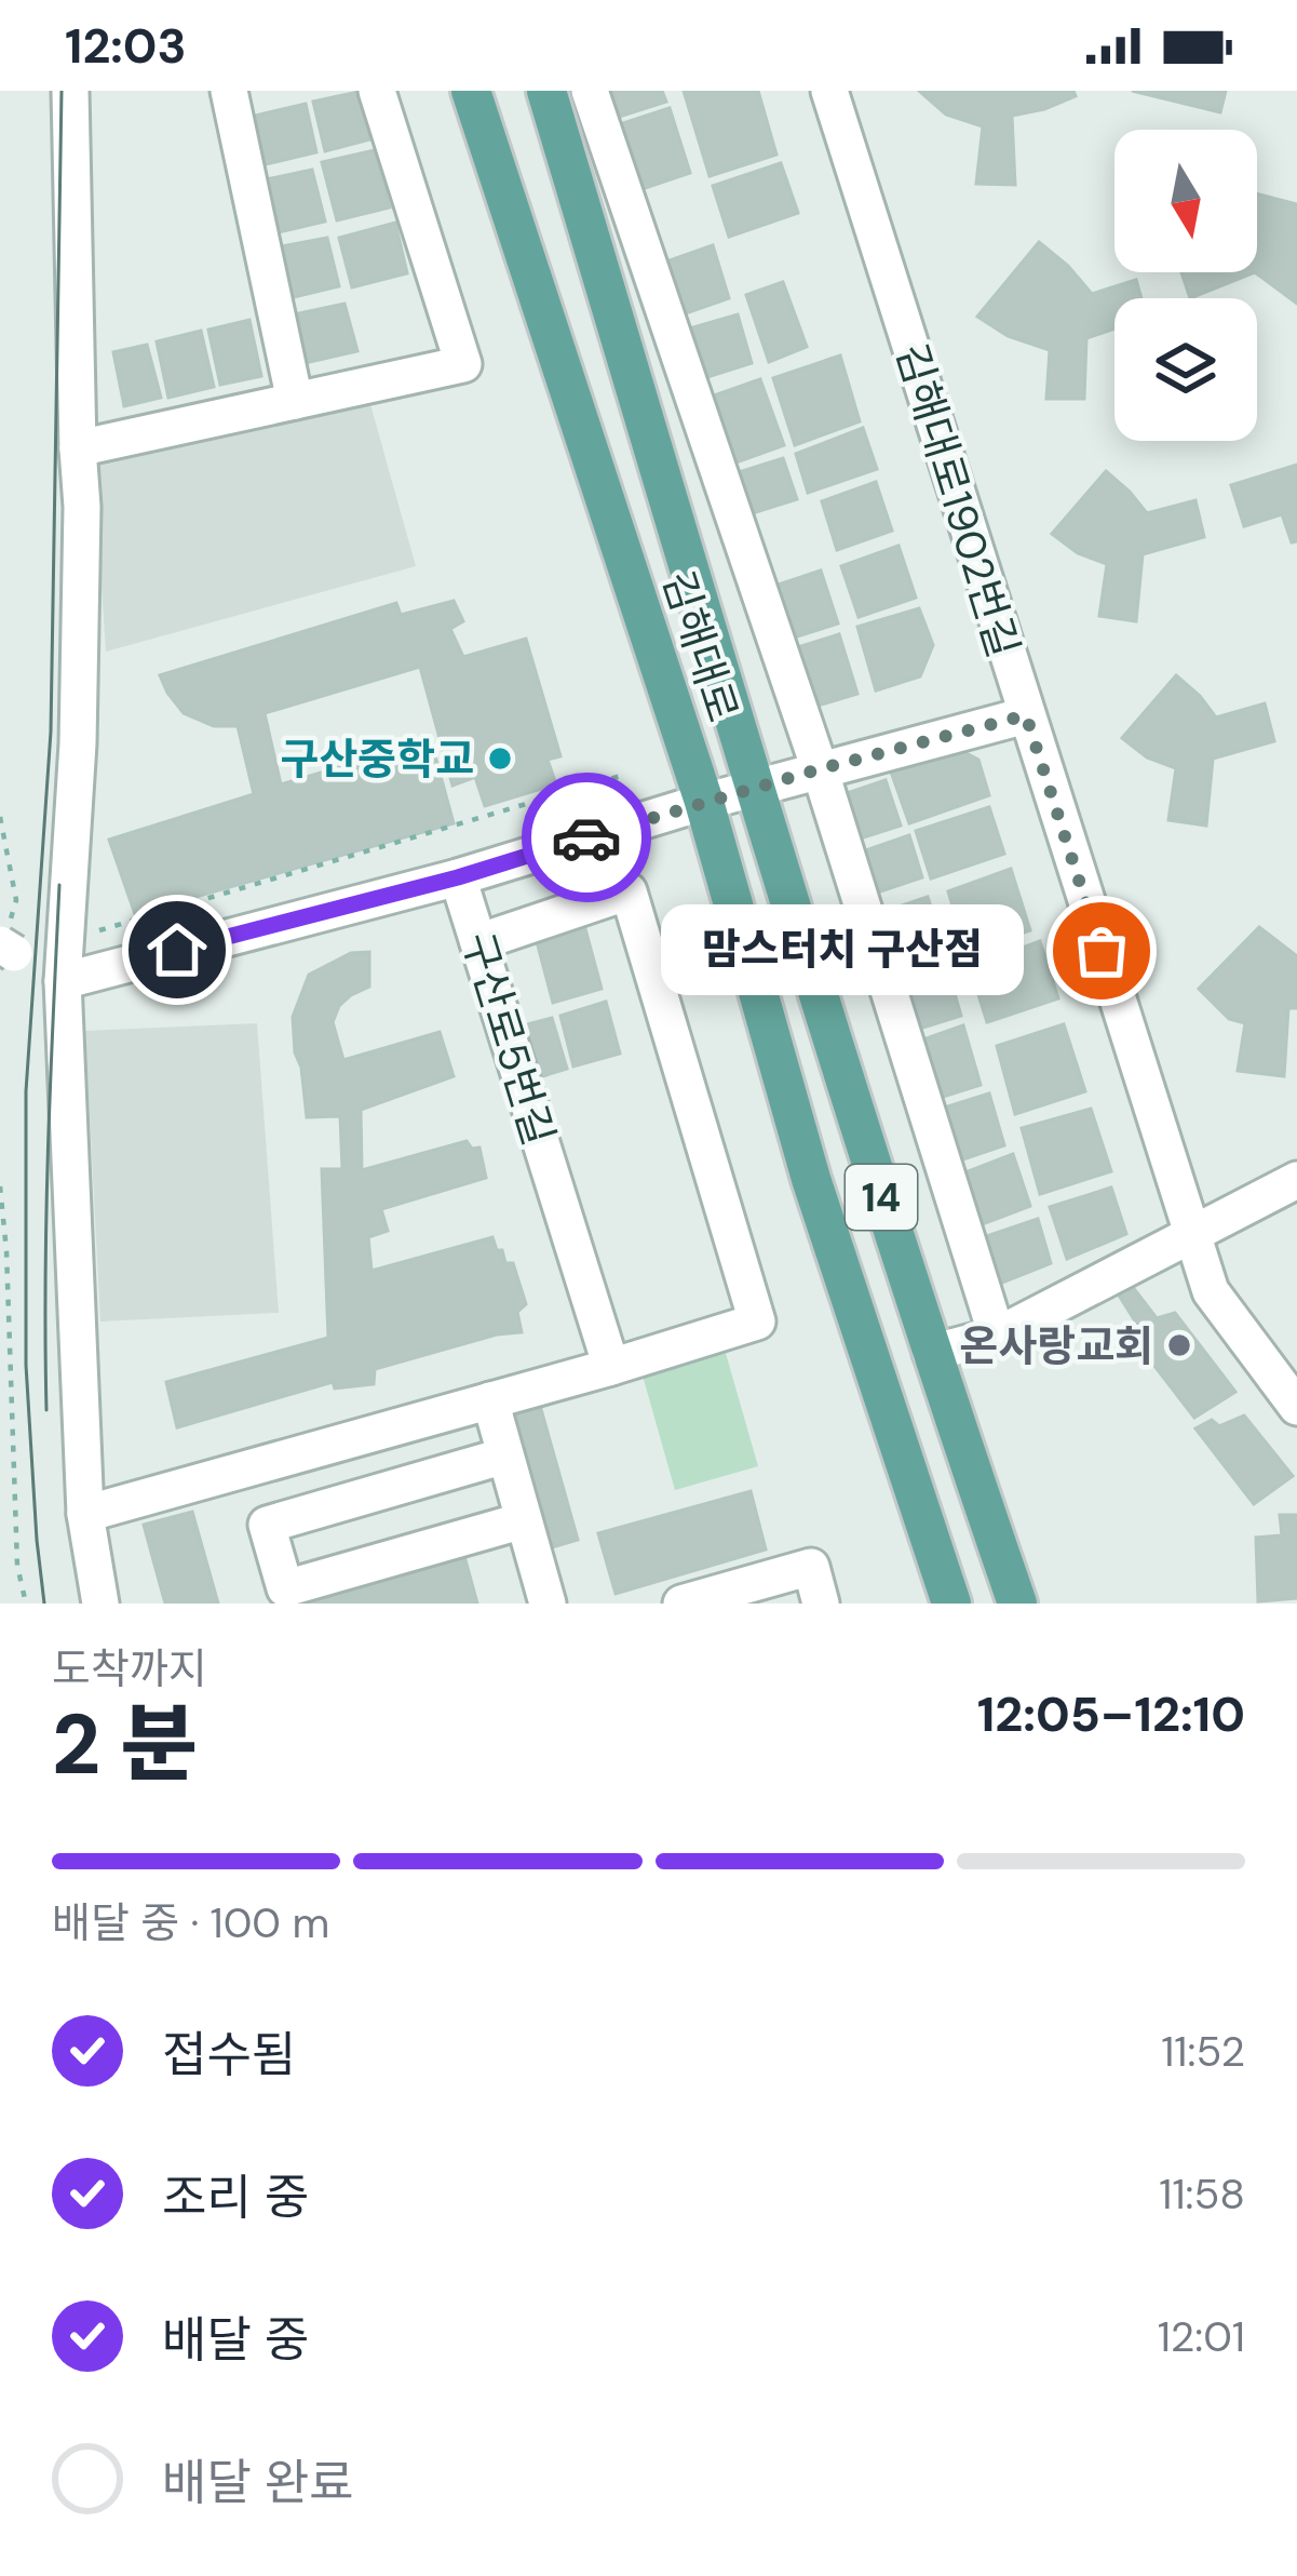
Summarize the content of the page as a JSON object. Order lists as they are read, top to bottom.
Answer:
{
  "streets": {
    "main road": ["김해대로", "14"],
    "street": ["김해대로1902번길", "구산로5번길"]
  },
  "places": ["구산중학교", "맘스터치 구산점", "온사랑교회"],
  "north": "bottom",
  "page": {
    "status": "12:03",
    "bubble": "맘스터치 구산점",
    "heading": ["2 분", "도착까지", "12:05–12:10"],
    "bar": "배달 중 · 100 m",
    "list": [
      ["접수됨", "11:52"],
      ["조리 중", "11:58"],
      ["배달 중", "12:01"],
      "배달 완료"
    ]
  }
}
